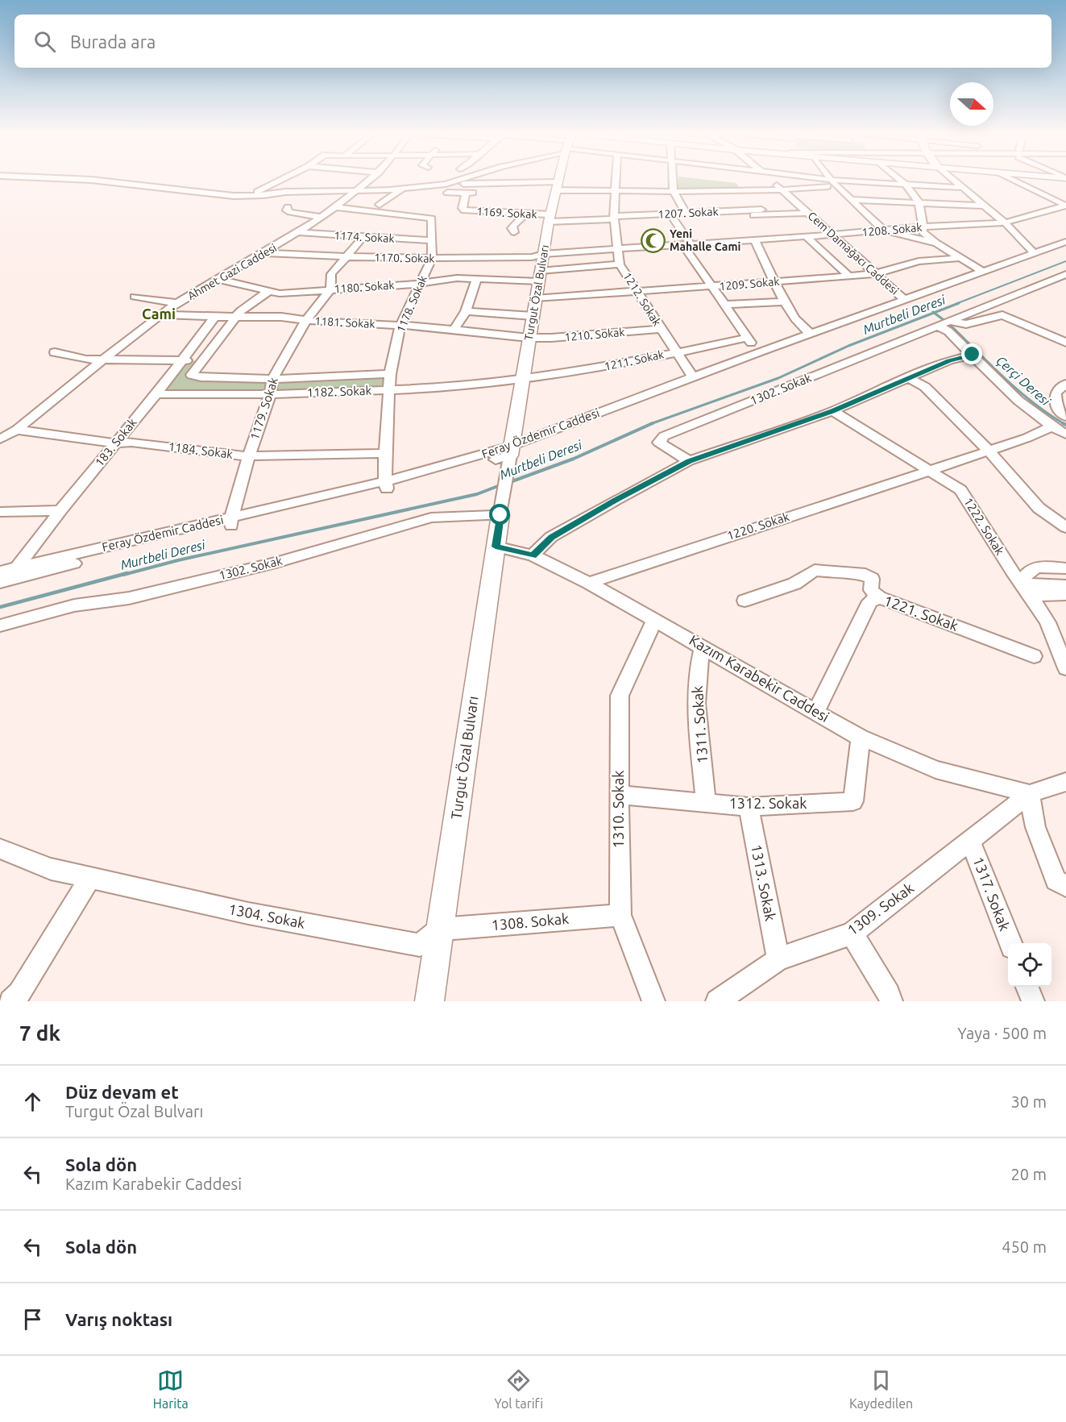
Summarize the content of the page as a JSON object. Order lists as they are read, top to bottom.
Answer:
{
  "streets": {
    "main road": ["Turgut Özal Bulvarı"],
    "street": [
      "1169. Sokak",
      "1207. Sokak",
      "1208. Sokak",
      "1174. Sokak",
      "Cem Damağacı Caddesi",
      "1170. Sokak",
      "Ahmet Gazi Caddesi",
      "1209. Sokak",
      "1180. Sokak",
      "1212. Sokak",
      "1178. Sokak",
      "1181. Sokak",
      "1210. Sokak",
      "1211. Sokak",
      "1302. Sokak",
      "1182. Sokak",
      "1179. Sokak",
      "Feray Özdemir Caddesi",
      "183. Sokak",
      "1184. Sokak",
      "1220. Sokak",
      "1222. Sokak",
      "1221. Sokak",
      "Kazım Karabekir Caddesi",
      "1311. Sokak",
      "1312. Sokak",
      "1310. Sokak",
      "1313. Sokak",
      "1317. Sokak",
      "1309. Sokak",
      "1304. Sokak",
      "1308. Sokak"
    ]
  },
  "crossings": [
    ["1169. Sokak", "1207. Sokak"],
    ["1169. Sokak", "Turgut Özal Bulvarı"],
    ["1207. Sokak", "Cem Damağacı Caddesi"],
    ["1207. Sokak", "Turgut Özal Bulvarı"],
    ["1207. Sokak", "1212. Sokak"],
    ["1208. Sokak", "Cem Damağacı Caddesi"],
    ["1208. Sokak", "1170. Sokak"],
    ["1208. Sokak", "Turgut Özal Bulvarı"],
    ["1208. Sokak", "1212. Sokak"],
    ["1174. Sokak", "Ahmet Gazi Caddesi"],
    ["1174. Sokak", "1178. Sokak"],
    ["1174. Sokak", "1179. Sokak"],
    ["Cem Damağacı Caddesi", "1209. Sokak"],
    ["Cem Damağacı Caddesi", "Feray Özdemir Caddesi"],
    ["1170. Sokak", "Ahmet Gazi Caddesi"],
    ["1170. Sokak", "Turgut Özal Bulvarı"],
    ["1170. Sokak", "1178. Sokak"],
    ["1170. Sokak", "1179. Sokak"],
    ["Ahmet Gazi Caddesi", "1180. Sokak"],
    ["Ahmet Gazi Caddesi", "1178. Sokak"],
    ["Ahmet Gazi Caddesi", "1181. Sokak"],
    ["Ahmet Gazi Caddesi", "1184. Sokak"],
    ["1209. Sokak", "Turgut Özal Bulvarı"],
    ["1209. Sokak", "1212. Sokak"],
    ["1180. Sokak", "Turgut Özal Bulvarı"],
    ["1180. Sokak", "1212. Sokak"],
    ["1180. Sokak", "1178. Sokak"],
    ["1180. Sokak", "1179. Sokak"],
    ["Turgut Özal Bulvarı", "1181. Sokak"],
    ["Turgut Özal Bulvarı", "1210. Sokak"],
    ["Turgut Özal Bulvarı", "1211. Sokak"],
    ["Turgut Özal Bulvarı", "1302. Sokak"],
    ["Turgut Özal Bulvarı", "1182. Sokak"],
    ["Turgut Özal Bulvarı", "Feray Özdemir Caddesi"],
    ["Turgut Özal Bulvarı", "Kazım Karabekir Caddesi"],
    ["Turgut Özal Bulvarı", "1304. Sokak"],
    ["Turgut Özal Bulvarı", "1308. Sokak"],
    ["1212. Sokak", "1210. Sokak"],
    ["1212. Sokak", "1211. Sokak"],
    ["1212. Sokak", "Feray Özdemir Caddesi"],
    ["1178. Sokak", "1181. Sokak"],
    ["1178. Sokak", "1182. Sokak"],
    ["1178. Sokak", "Feray Özdemir Caddesi"],
    ["1178. Sokak", "1184. Sokak"],
    ["1181. Sokak", "1210. Sokak"],
    ["1181. Sokak", "1179. Sokak"],
    ["1181. Sokak", "183. Sokak"],
    ["1211. Sokak", "1182. Sokak"],
    ["1182. Sokak", "1179. Sokak"],
    ["1182. Sokak", "183. Sokak"],
    ["1179. Sokak", "Feray Özdemir Caddesi"],
    ["1179. Sokak", "1184. Sokak"],
    ["Feray Özdemir Caddesi", "183. Sokak"],
    ["183. Sokak", "1184. Sokak"],
    ["1220. Sokak", "1222. Sokak"],
    ["1220. Sokak", "Kazım Karabekir Caddesi"],
    ["1221. Sokak", "Kazım Karabekir Caddesi"],
    ["Kazım Karabekir Caddesi", "1311. Sokak"],
    ["Kazım Karabekir Caddesi", "1312. Sokak"],
    ["Kazım Karabekir Caddesi", "1310. Sokak"],
    ["Kazım Karabekir Caddesi", "1309. Sokak"],
    ["1311. Sokak", "1312. Sokak"],
    ["1312. Sokak", "1310. Sokak"],
    ["1312. Sokak", "1313. Sokak"],
    ["1310. Sokak", "1308. Sokak"],
    ["1313. Sokak", "1309. Sokak"],
    ["1317. Sokak", "1309. Sokak"],
    ["1304. Sokak", "1308. Sokak"]
  ],
  "districts": ["Cami"],
  "water": ["Murtbeli Deresi", "Çerçi Deresi"],
  "places": {
    "mosque": ["Yeni Mahalle Cami"]
  },
  "north": "right",
  "page": {
    "search": "Burada ara",
    "heading": ["7 dk", "Yaya · 500 m"],
    "list": [
      ["Düz devam et", "Turgut Özal Bulvarı", "30 m"],
      ["Sola dön", "Kazım Karabekir Caddesi", "20 m"],
      ["Sola dön", "450 m"],
      "Varış noktası"
    ],
    "nav": ["Harita", "Yol tarifi", "Kaydedilen"]
  }
}
